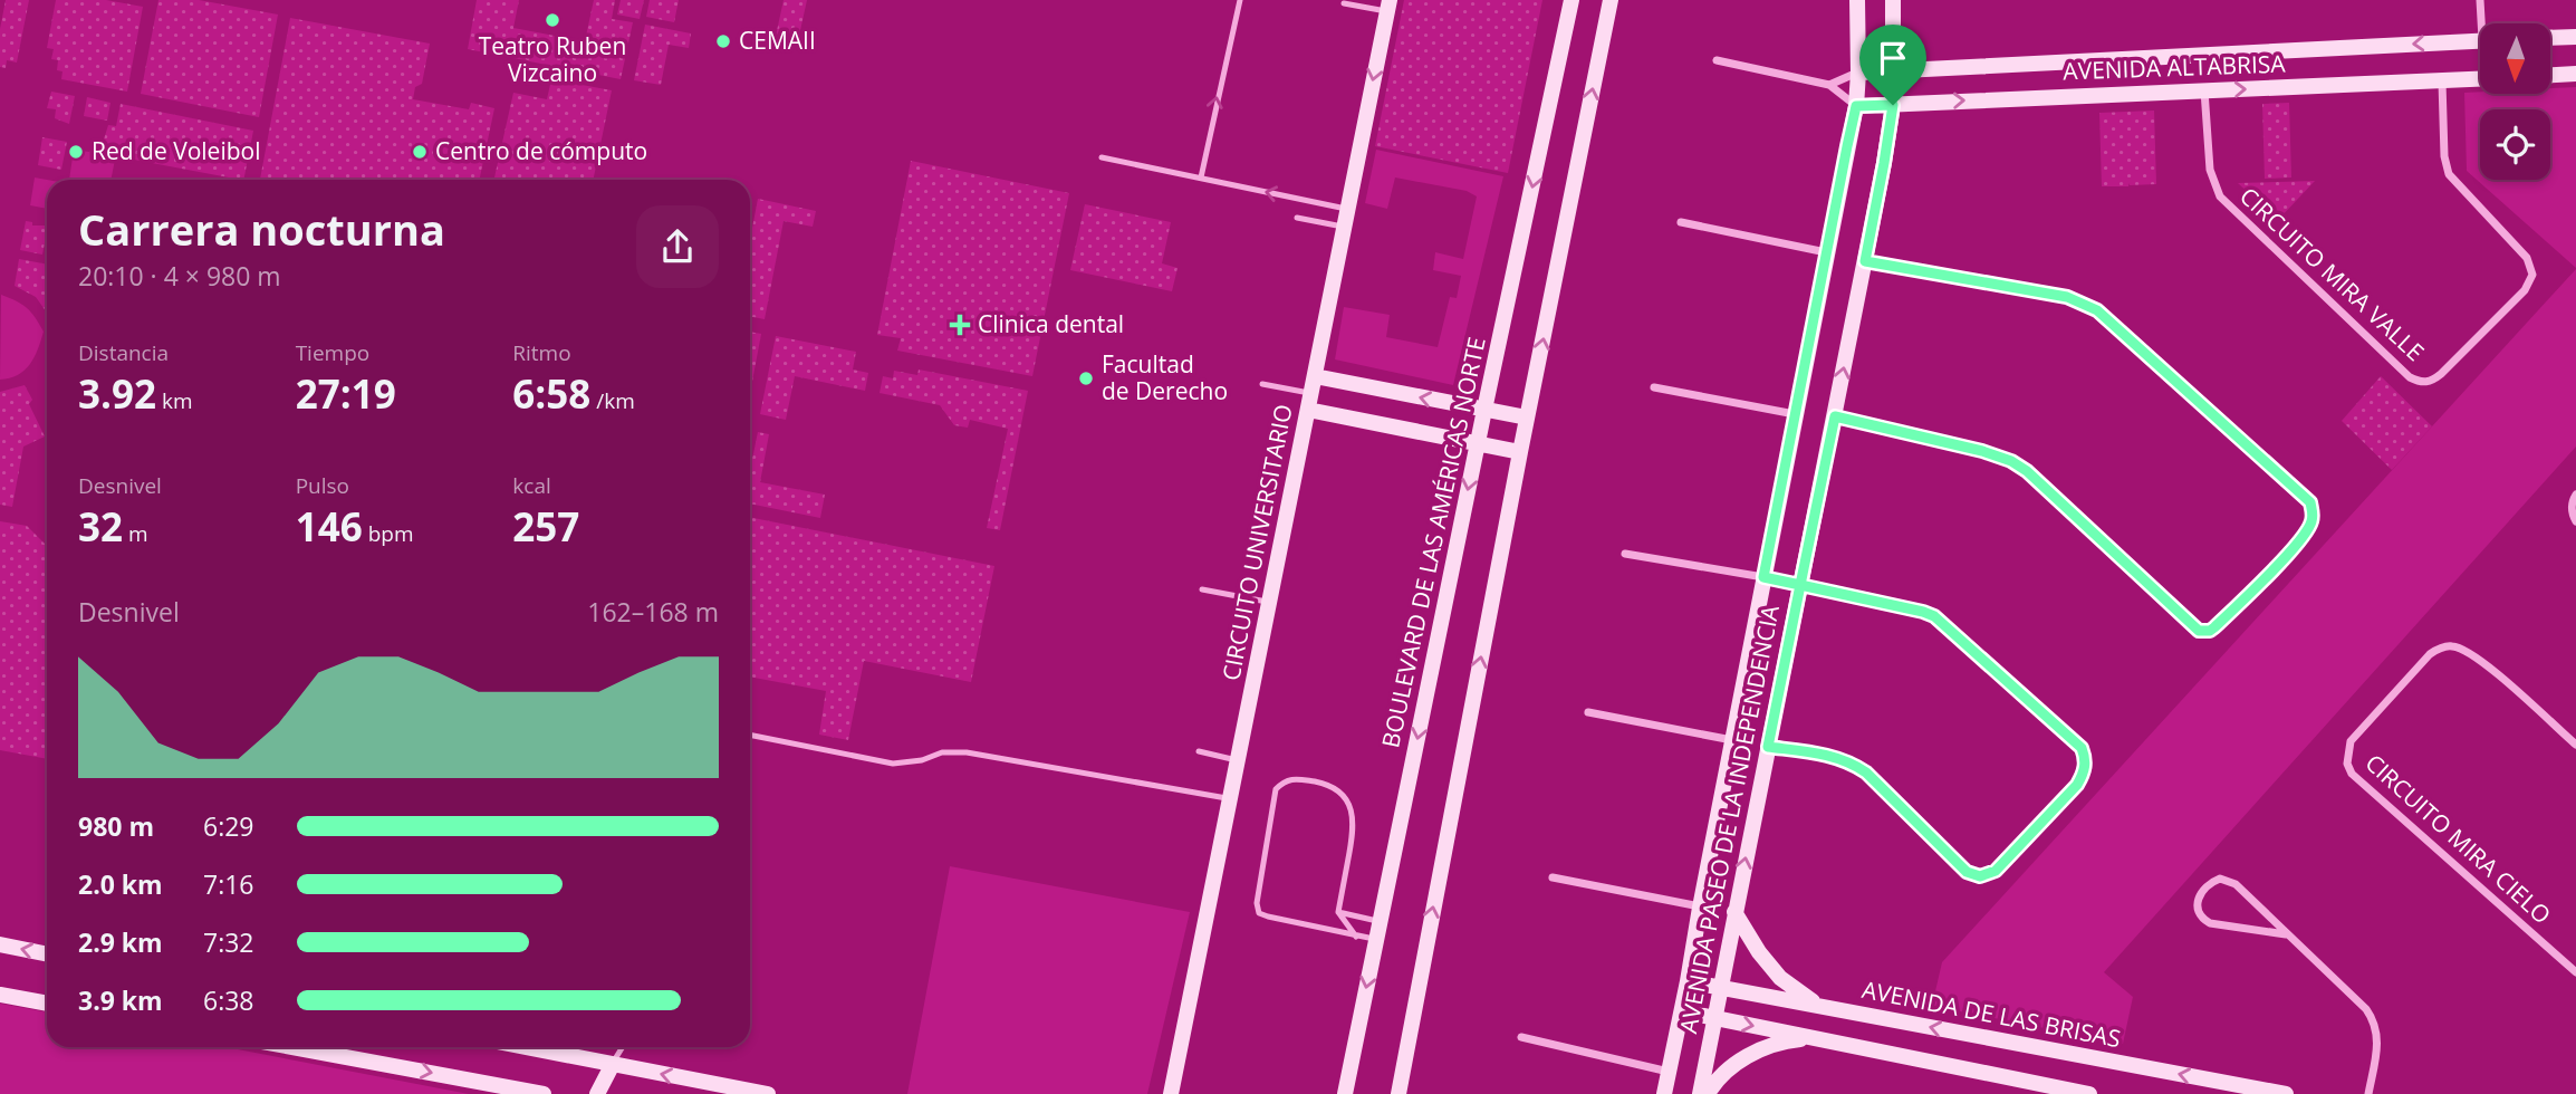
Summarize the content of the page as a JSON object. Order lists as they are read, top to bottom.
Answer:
{
  "streets": {
    "street": [
      "AVENIDA ALTABRISA",
      "CIRCUITO MIRA VALLE",
      "CIRCUITO UNIVERSITARIO",
      "BOULEVARD DE LAS AMÉRICAS NORTE",
      "AVENIDA PASEO DE LA INDEPENDENCIA",
      "CIRCUITO MIRA CIELO",
      "AVENIDA DE LAS BRISAS"
    ]
  },
  "crossings": [
    ["AVENIDA ALTABRISA", "CIRCUITO MIRA VALLE"],
    ["AVENIDA ALTABRISA", "AVENIDA PASEO DE LA INDEPENDENCIA"],
    ["AVENIDA PASEO DE LA INDEPENDENCIA", "AVENIDA DE LAS BRISAS"]
  ],
  "places": {
    "other": [
      "Teatro Ruben Vizcaino",
      "CEMAII",
      "Red de Voleibol",
      "Centro de cómputo",
      "Facultad de Derecho"
    ],
    "health": ["Clinica dental"]
  },
  "north": "bottom",
  "page": {
    "heading": ["Carrera nocturna", "20:10 · 4 × 980 m"],
    "stats": [
      ["Distancia", "3.92 km"],
      ["Tiempo", "27:19"],
      ["Ritmo", "6:58 /km"],
      ["Desnivel", "32 m"],
      ["Pulso", "146 bpm"],
      ["kcal", "257"]
    ],
    "chart": ["Desnivel", "162–168 m"],
    "list": [
      {
        "name": "980 m",
        "note": "6:29"
      },
      {
        "name": "2.0 km",
        "note": "7:16"
      },
      {
        "name": "2.9 km",
        "note": "7:32"
      },
      {
        "name": "3.9 km",
        "note": "6:38"
      }
    ]
  }
}
